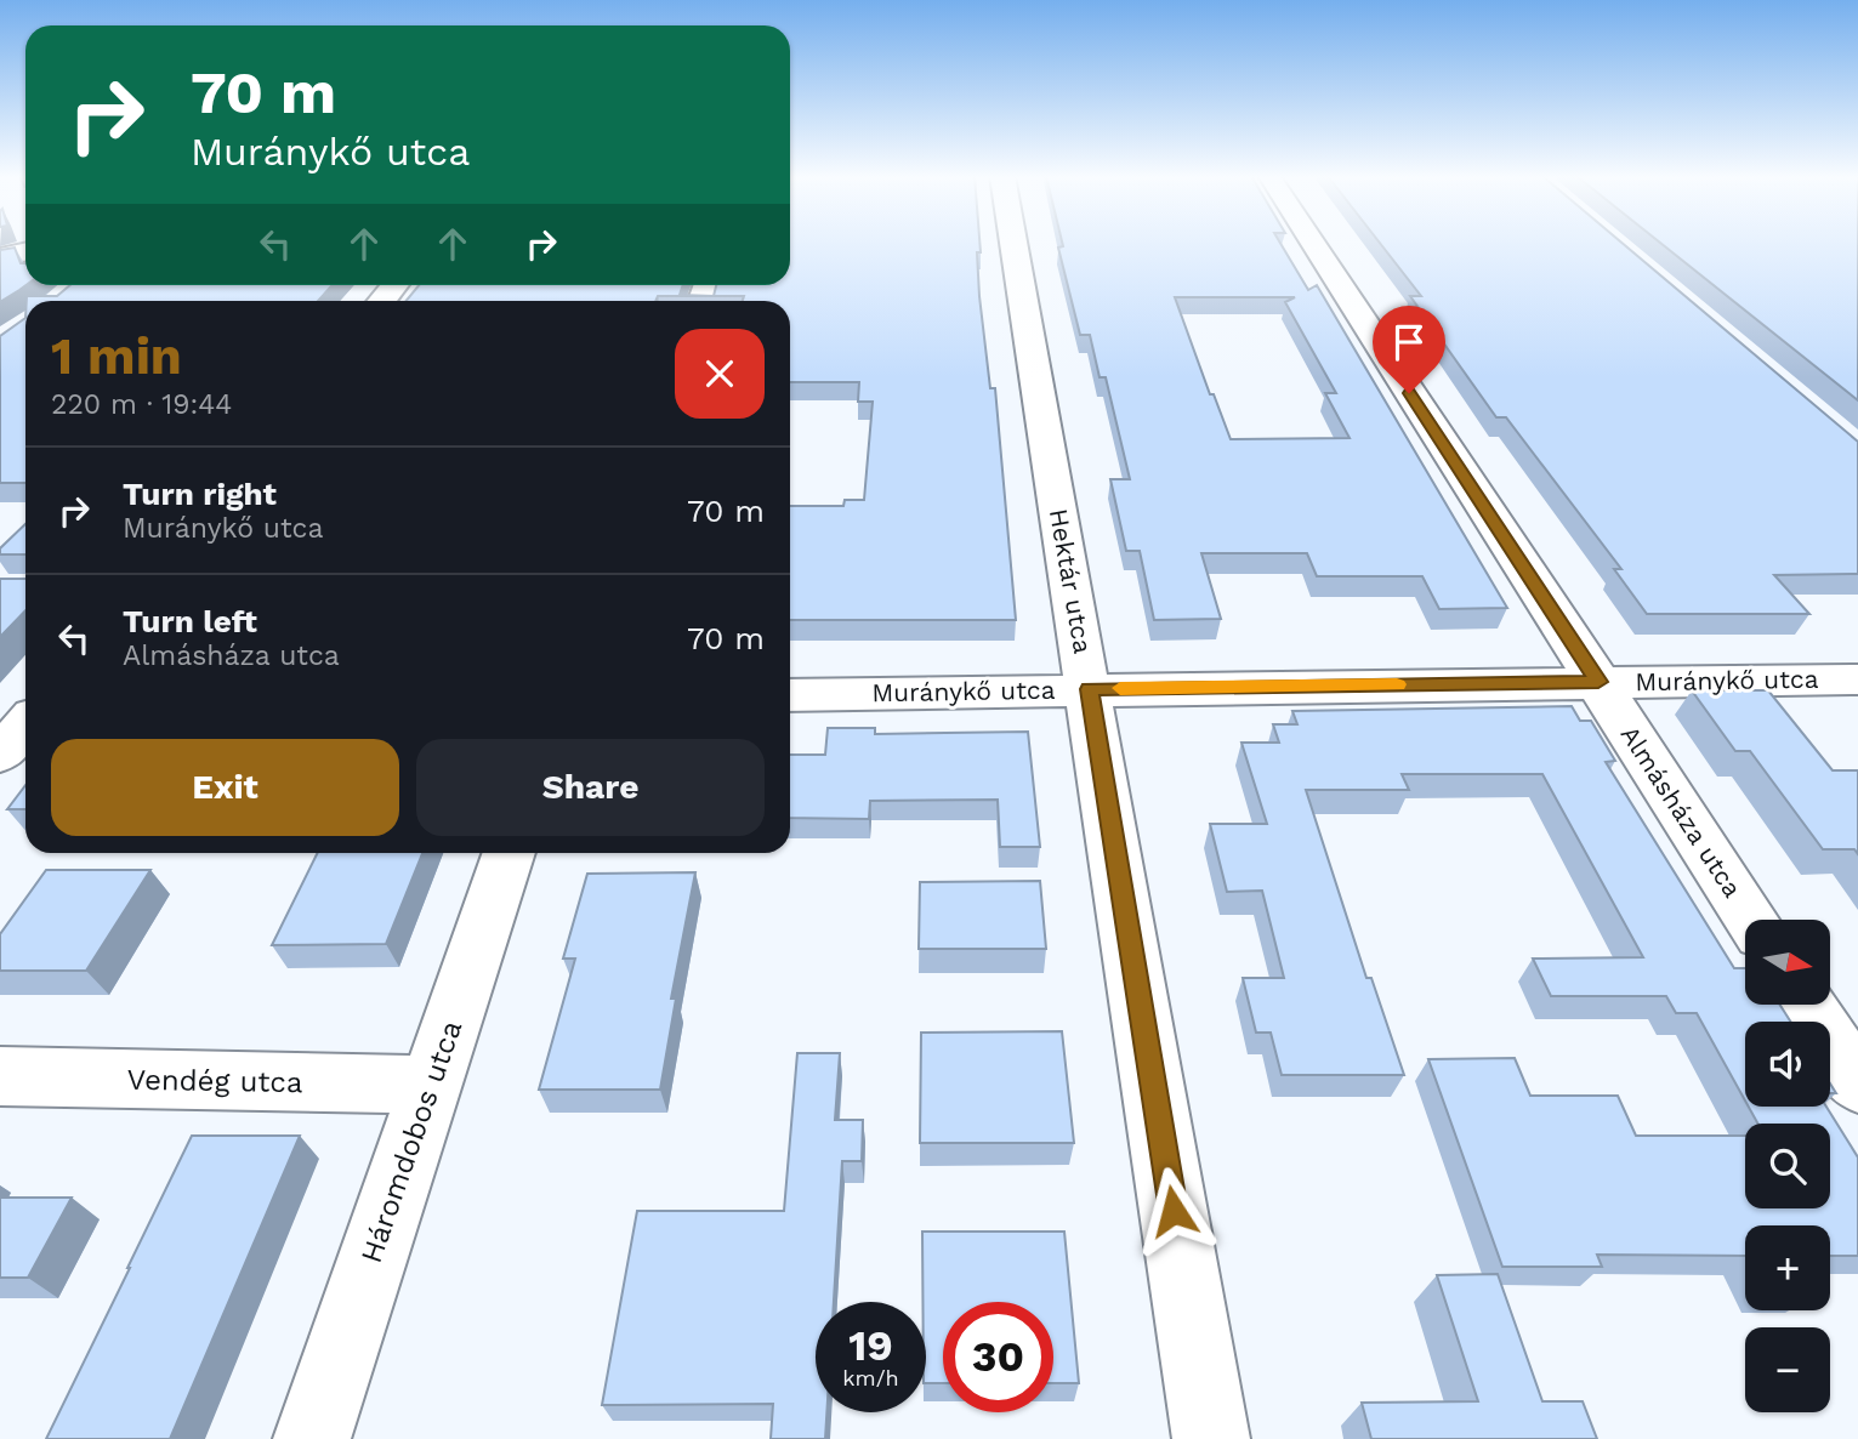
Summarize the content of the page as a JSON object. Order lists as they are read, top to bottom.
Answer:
{
  "streets": {
    "street": [
      "Hektár utca",
      "Muránykő utca",
      "Almásháza utca",
      "Vendég utca",
      "Háromdobos utca"
    ]
  },
  "crossings": [
    ["Hektár utca", "Muránykő utca"],
    ["Muránykő utca", "Almásháza utca"],
    ["Vendég utca", "Háromdobos utca"]
  ],
  "north": "right",
  "page": {
    "turn": ["70 m", "Muránykő utca"],
    "heading": ["1 min", "220 m · 19:44"],
    "list": [
      {
        "name": "Turn right",
        "note": "Muránykő utca",
        "value": "70 m"
      },
      {
        "name": "Turn left",
        "note": "Almásháza utca",
        "value": "70 m"
      }
    ],
    "buttons": ["Exit", "Share"],
    "map_buttons": ["+", "−"],
    "speed": "19 km/h",
    "limit": "30"
  }
}
